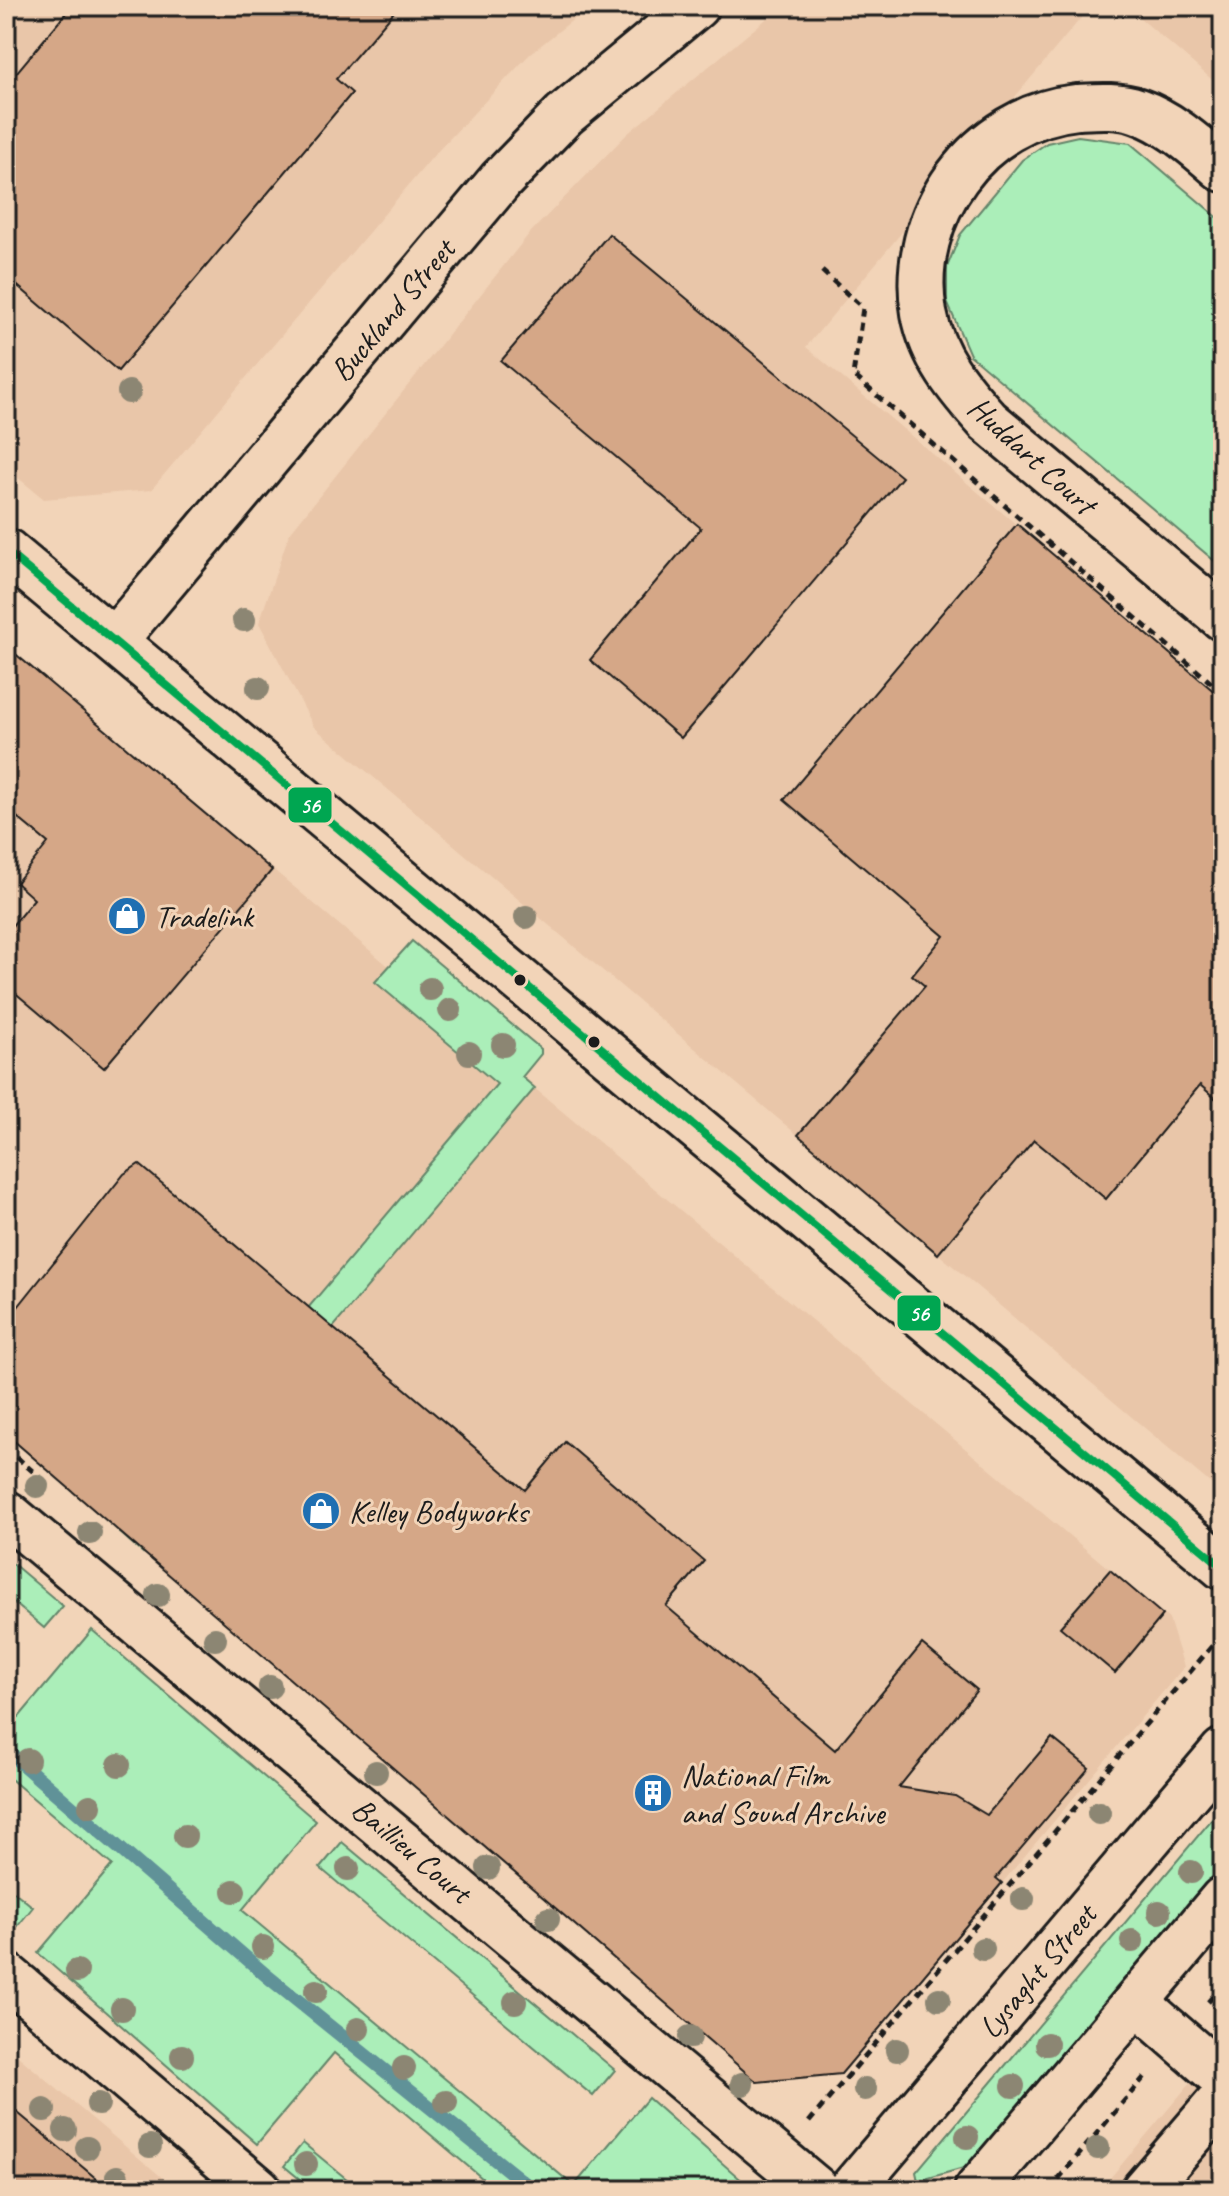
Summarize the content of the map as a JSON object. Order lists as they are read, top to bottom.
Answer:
{
  "streets": {
    "street": [
      "Buckland Street",
      "Huddart Court",
      "Baillieu Court",
      "Lysaght Street"
    ]
  },
  "places": {
    "shop": ["Tradelink", "Kelley Bodyworks"],
    "building": ["National Film and Sound Archive"]
  },
  "lines": ["transit line 56"]
}
